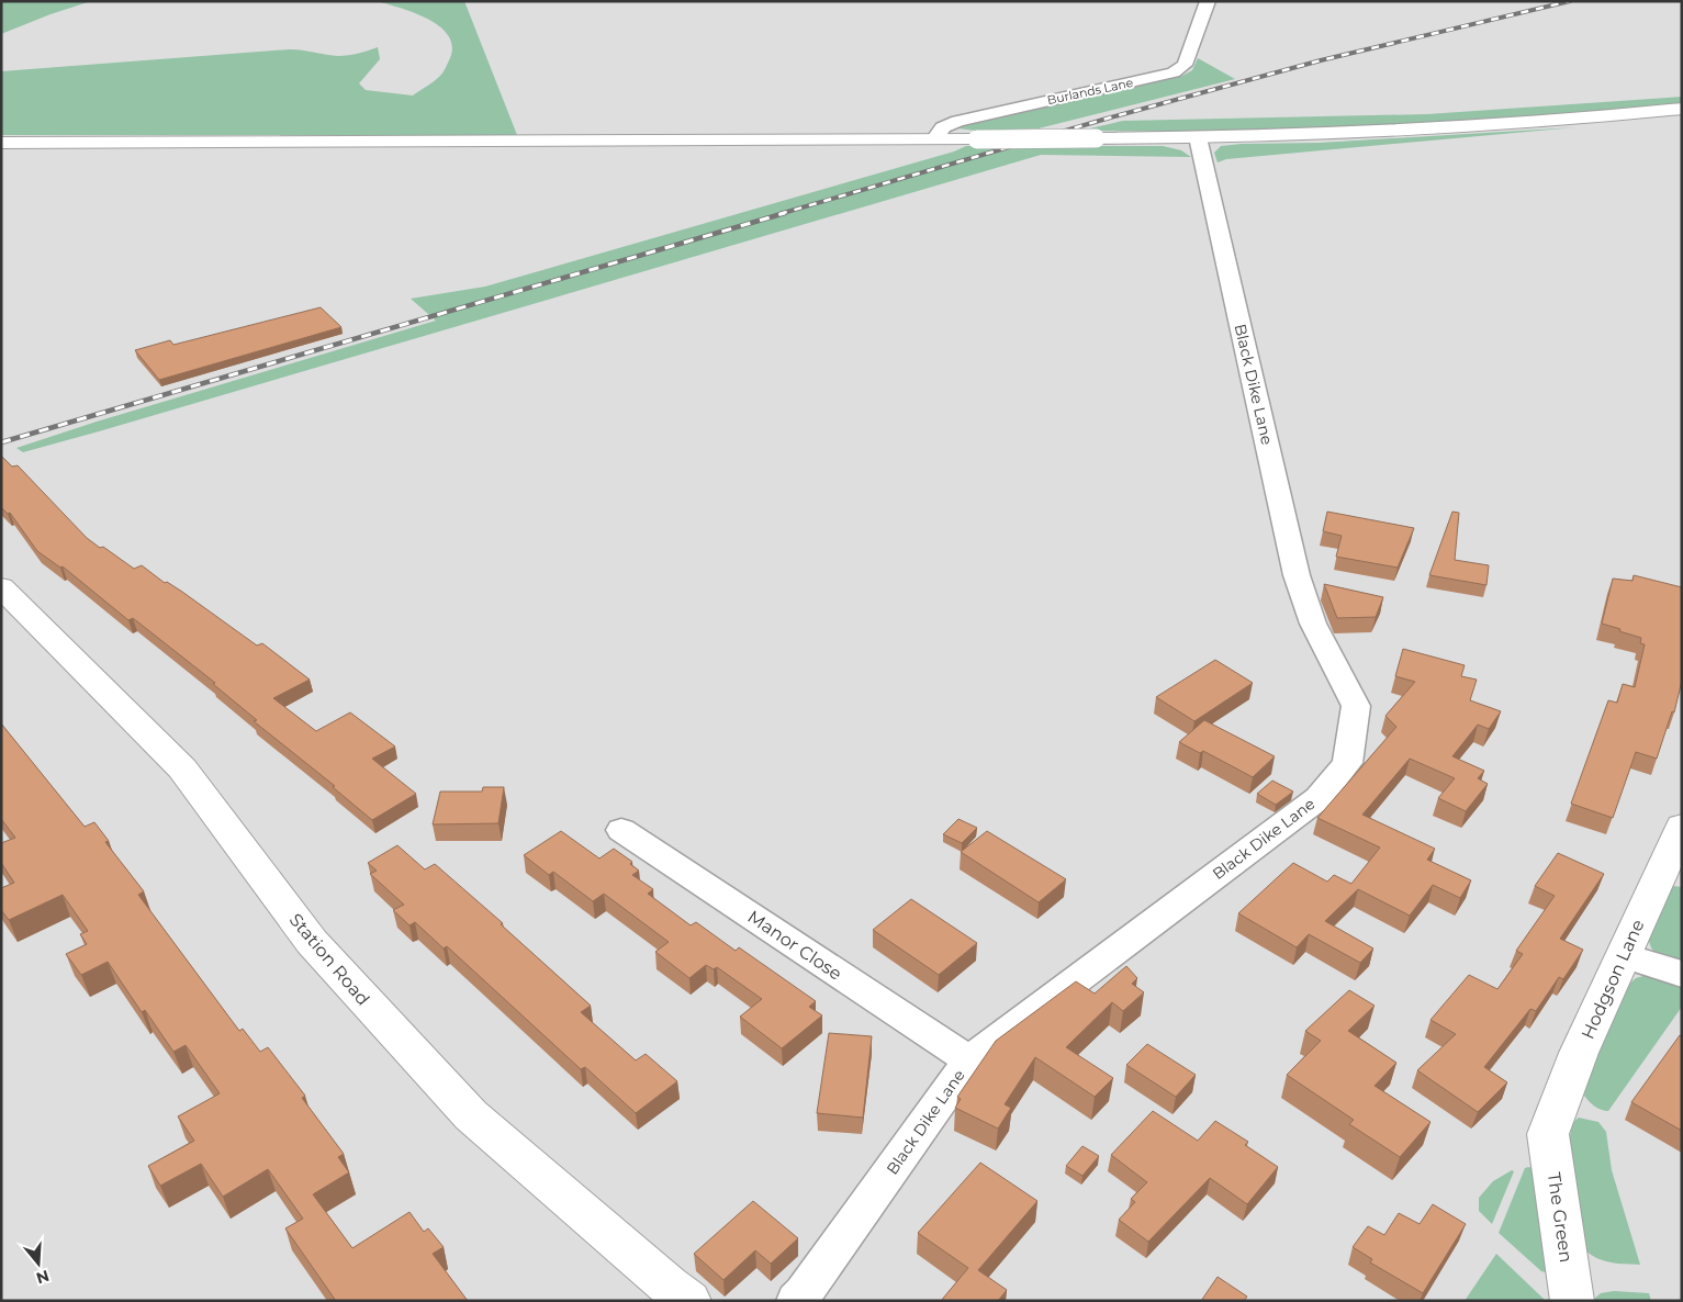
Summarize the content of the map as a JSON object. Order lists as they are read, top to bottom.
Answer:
{
  "streets": {
    "main road": ["Station Road", "Hodgson Lane", "The Green"],
    "street": ["Burlands Lane", "Black Dike Lane", "Manor Close"]
  },
  "crossings": [
    ["Black Dike Lane", "Manor Close"],
    ["Hodgson Lane", "The Green"]
  ],
  "north": "bottom"
}
